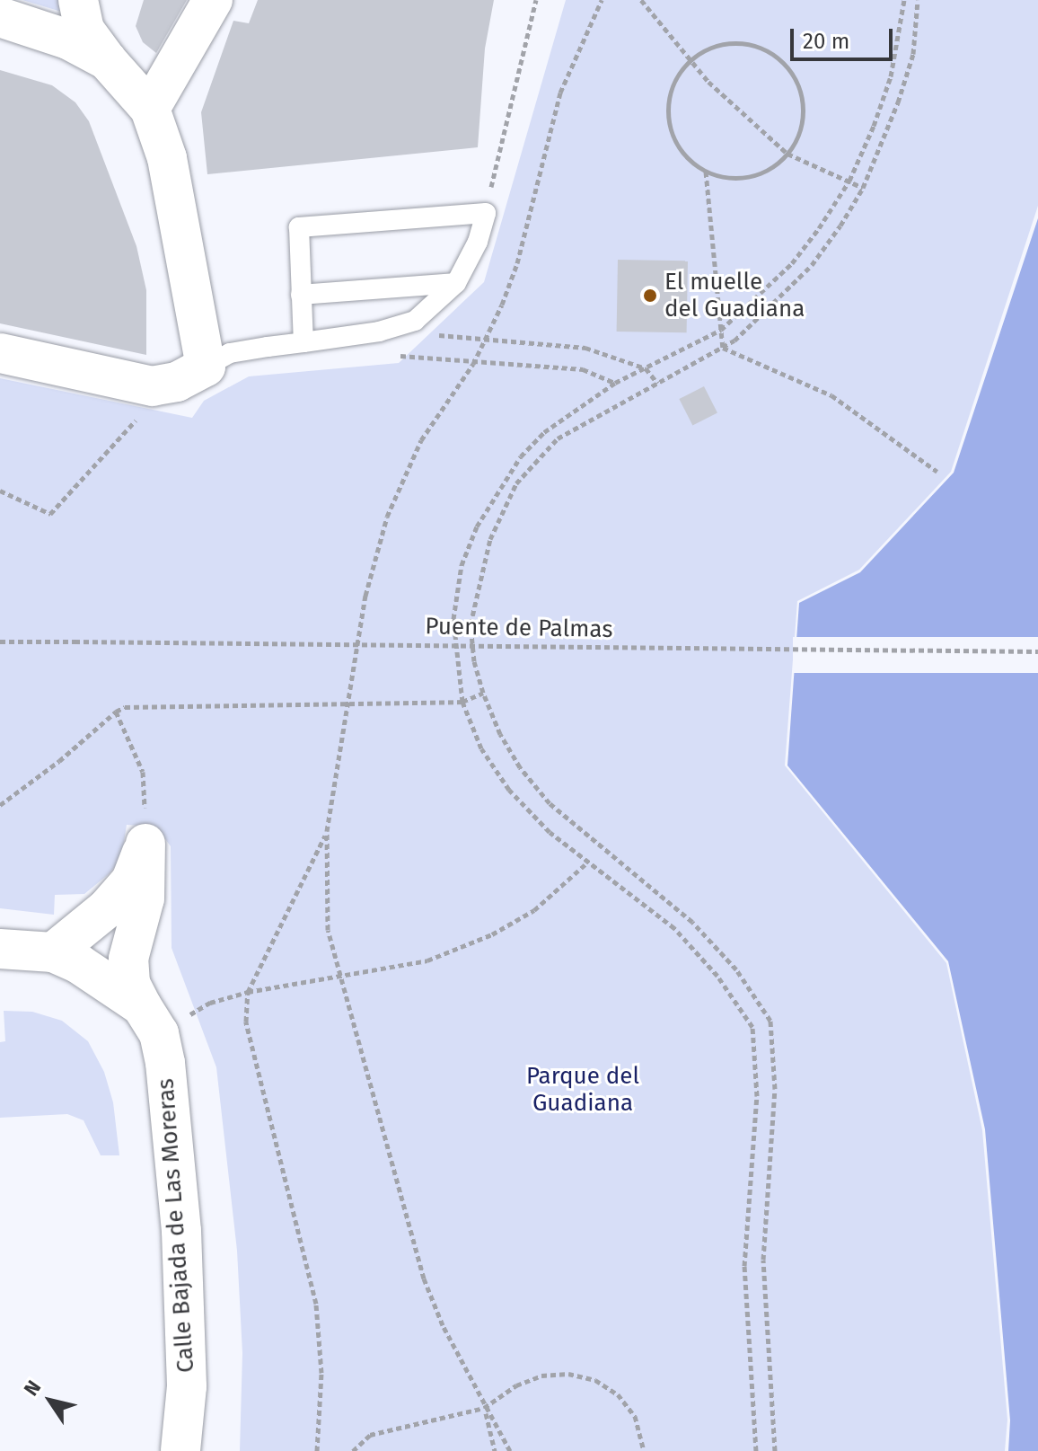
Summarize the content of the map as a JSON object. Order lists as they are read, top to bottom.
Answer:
{
  "streets": {
    "street": ["Calle Bajada de Las Moreras"],
    "path": ["Puente de Palmas"]
  },
  "parks": ["Parque del Guadiana"],
  "places": ["El muelle del Guadiana"],
  "scale_bar": "20 m",
  "north": "top left"
}
